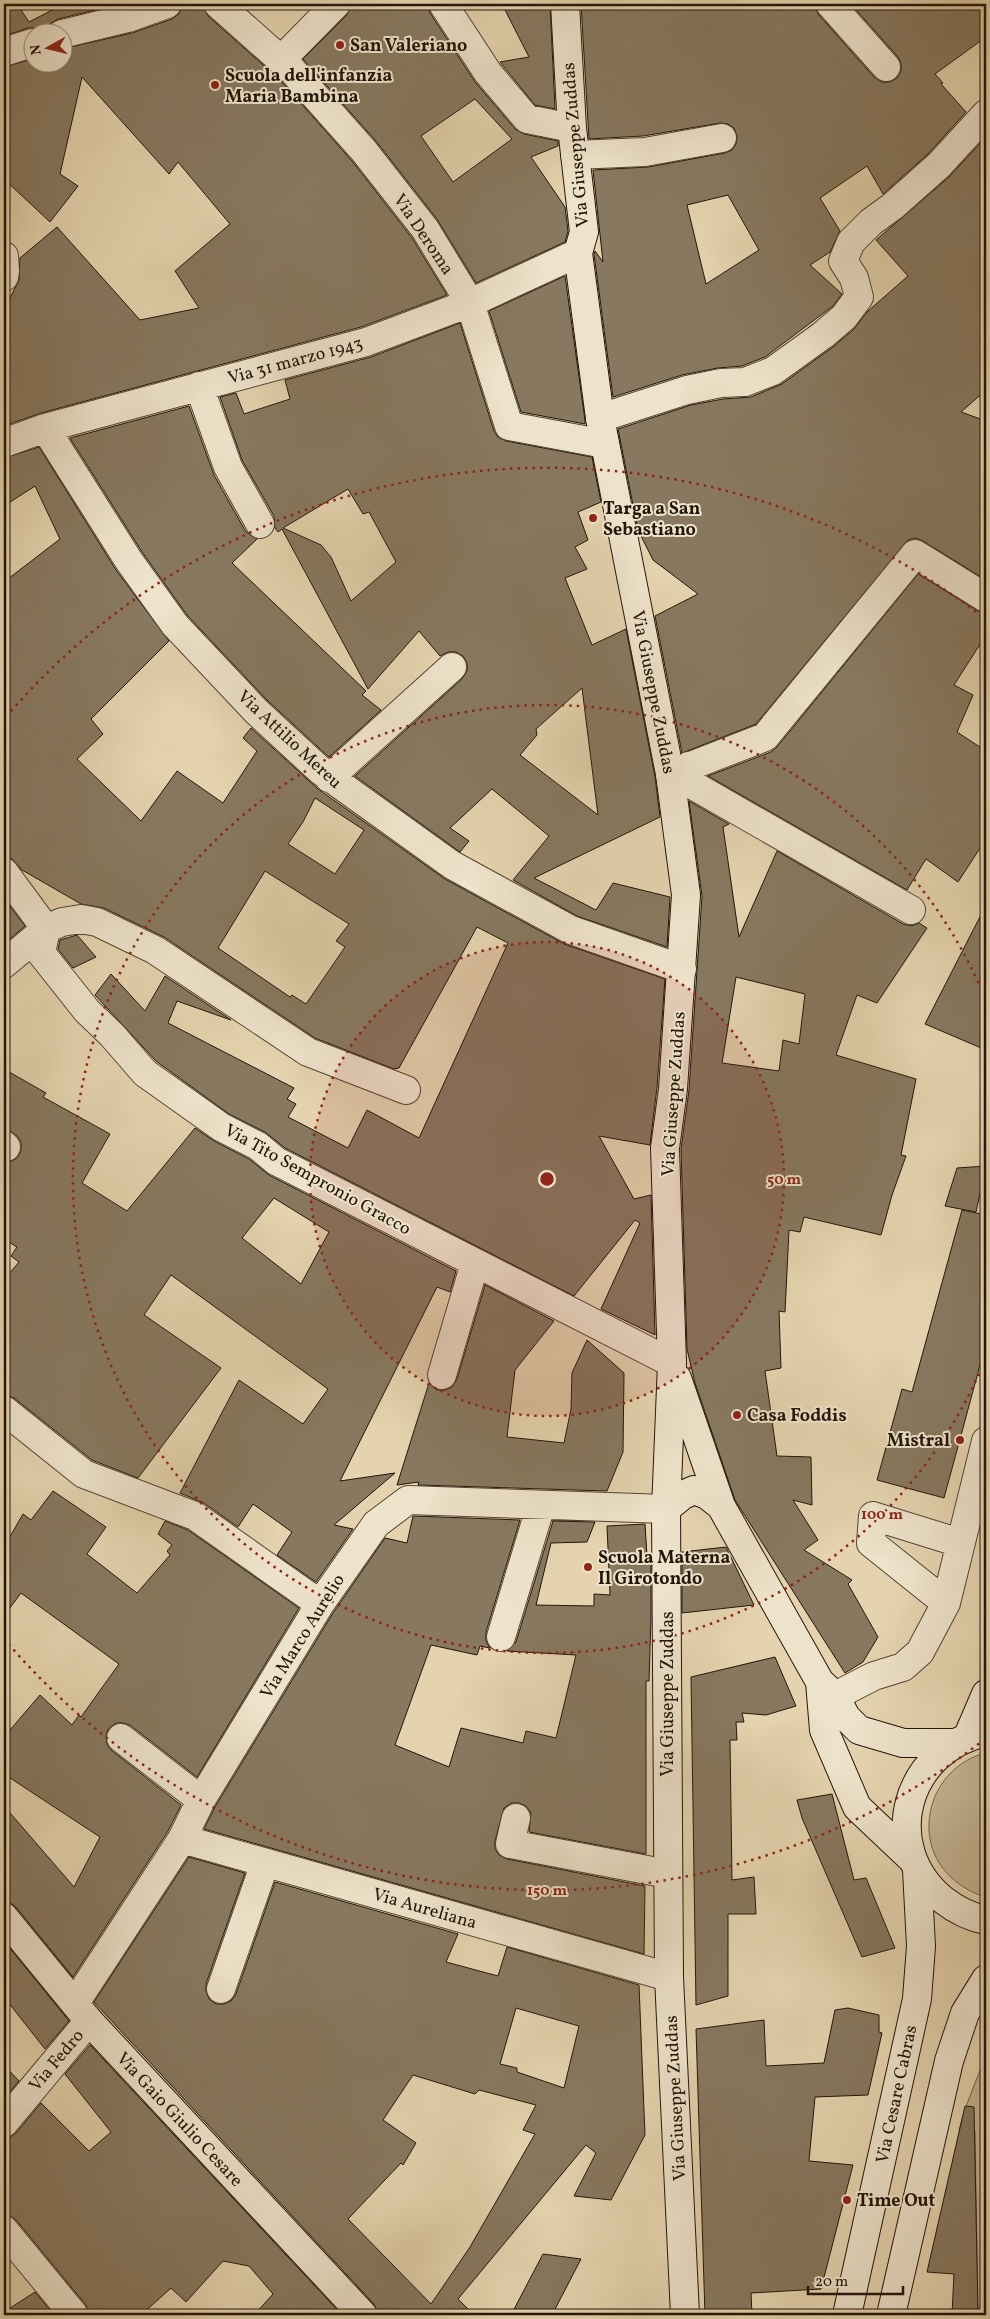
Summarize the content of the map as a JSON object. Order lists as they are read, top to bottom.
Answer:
{
  "streets": {
    "street": [
      "Via Giuseppe Zuddas",
      "Via Deroma",
      "Via 31 marzo 1943",
      "Via Attilio Mereu",
      "Via Tito Sempronio Gracco",
      "Via Marco Aurelio",
      "Via Aureliana",
      "Via Fedro",
      "Via Cesare Cabras",
      "Via Gaio Giulio Cesare"
    ]
  },
  "crossings": [
    ["Via Giuseppe Zuddas", "Via Deroma"],
    ["Via Giuseppe Zuddas", "Via 31 marzo 1943"],
    ["Via Giuseppe Zuddas", "Via Attilio Mereu"],
    ["Via Giuseppe Zuddas", "Via Tito Sempronio Gracco"],
    ["Via Giuseppe Zuddas", "Via Marco Aurelio"],
    ["Via Giuseppe Zuddas", "Via Aureliana"],
    ["Via Deroma", "Via 31 marzo 1943"],
    ["Via 31 marzo 1943", "Via Attilio Mereu"],
    ["Via Marco Aurelio", "Via Aureliana"],
    ["Via Marco Aurelio", "Via Fedro"],
    ["Via Marco Aurelio", "Via Gaio Giulio Cesare"],
    ["Via Fedro", "Via Gaio Giulio Cesare"]
  ],
  "places": [
    "San Valeriano",
    "Scuola dell'infanzia Maria Bambina",
    "Targa a San Sebastiano",
    "Casa Foddis",
    "Mistral",
    "Scuola Materna Il Girotondo",
    "Time Out"
  ],
  "scale_bar": "20 m",
  "north": "left",
  "rings": ["50 m", "100 m", "150 m"]
}
